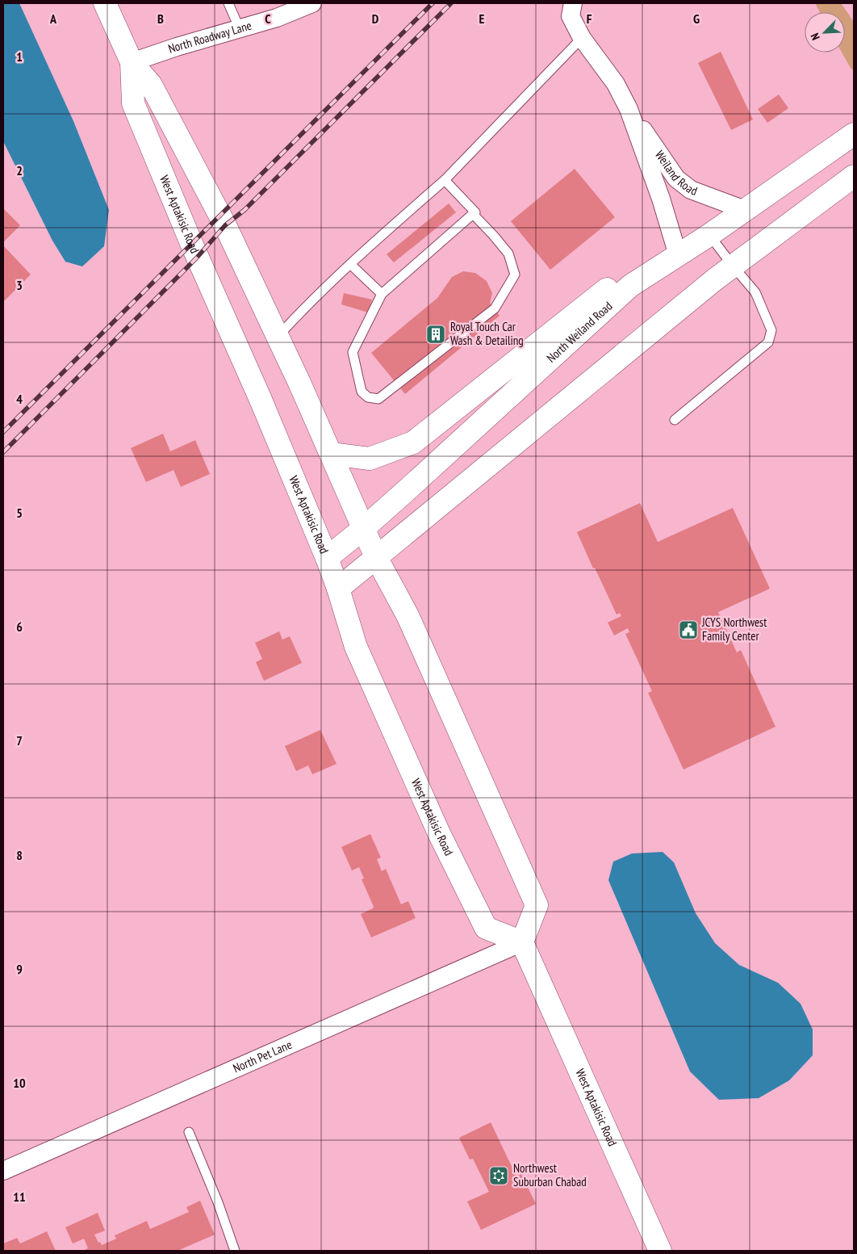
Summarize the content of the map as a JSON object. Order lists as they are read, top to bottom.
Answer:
{
  "streets": {
    "main road": ["West Aptakisic Road", "North Weiland Road"],
    "street": ["North Roadway Lane", "Weiland Road", "North Pet Lane"]
  },
  "crossings": [
    ["North Roadway Lane", "West Aptakisic Road"],
    ["Weiland Road", "North Weiland Road"],
    ["West Aptakisic Road", "North Weiland Road"],
    ["West Aptakisic Road", "North Pet Lane"]
  ],
  "places": {
    "building": ["Royal Touch Car Wash & Detailing"],
    "public building": ["JCYS Northwest Family Center"],
    "synagogue": ["Northwest Suburban Chabad"]
  },
  "north": "bottom left",
  "grid": {
    "columns": [
      "A",
      "B",
      "C",
      "D",
      "E",
      "F",
      "G"
    ],
    "rows": [
      "1",
      "2",
      "3",
      "4",
      "5",
      "6",
      "7",
      "8",
      "9",
      "10",
      "11"
    ]
  }
}
